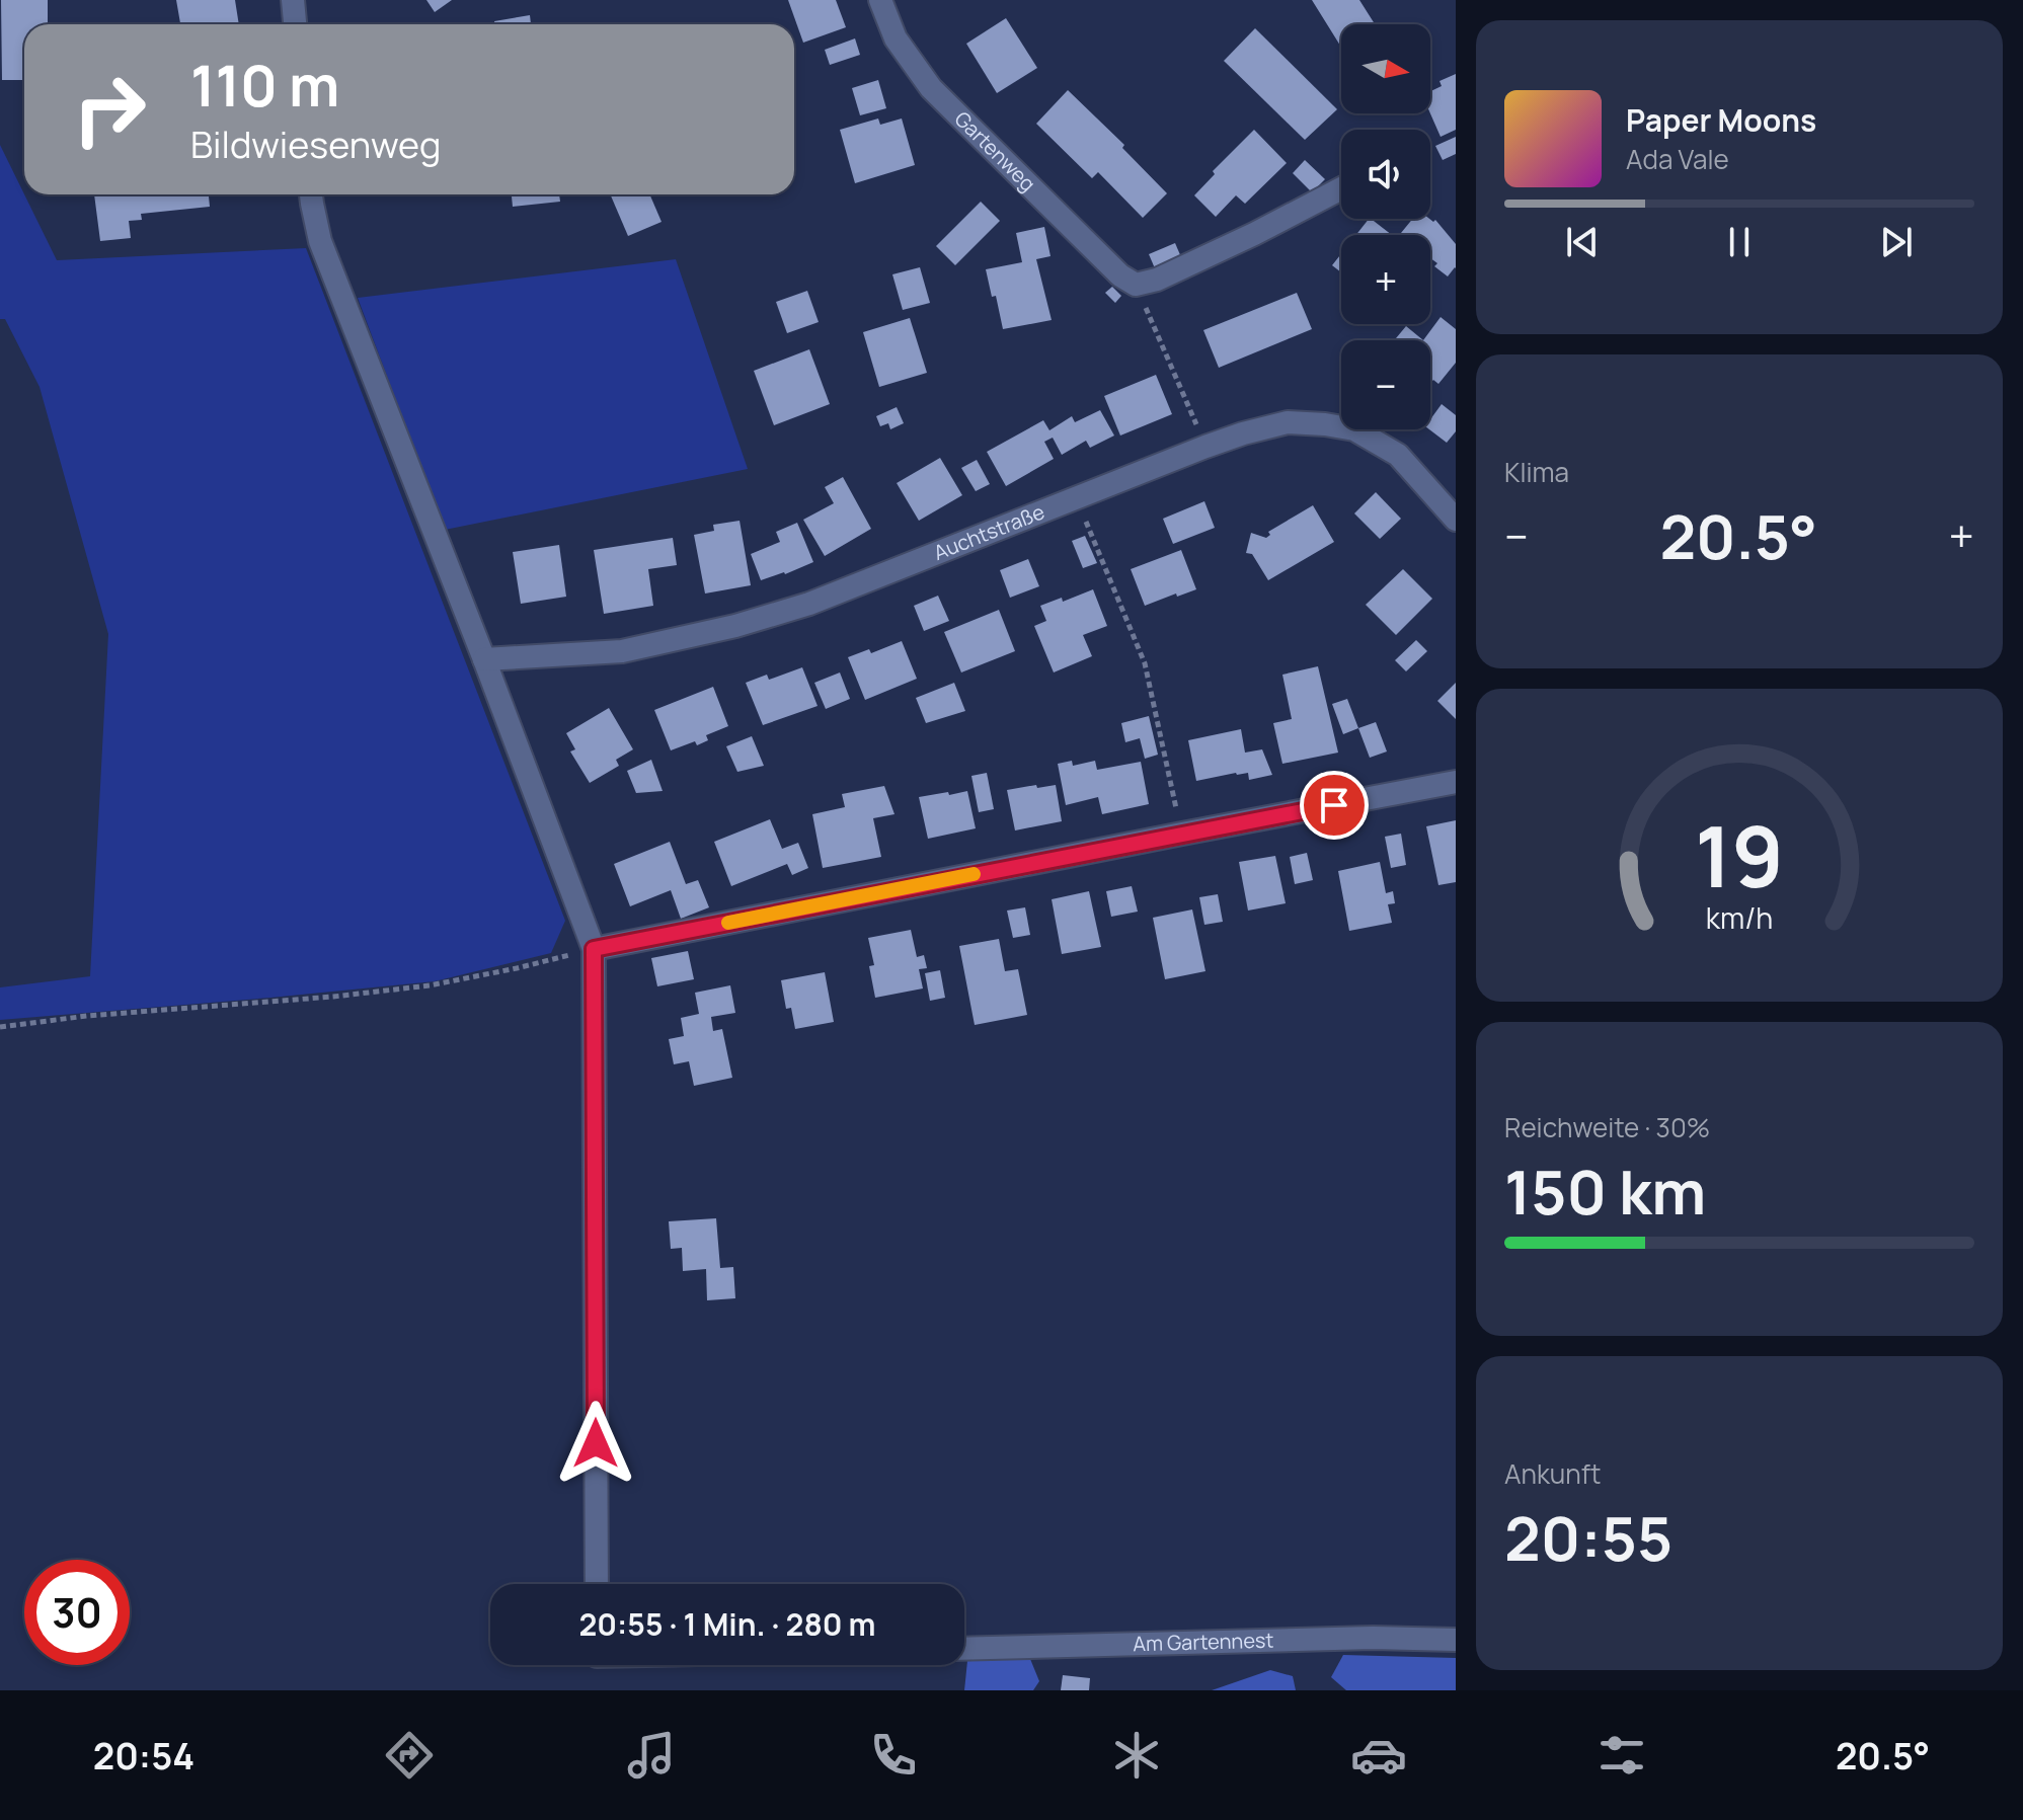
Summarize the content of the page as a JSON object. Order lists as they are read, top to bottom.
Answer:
{
  "streets": {
    "street": ["Gartenweg", "Auchtstraße", "Am Gartennest"]
  },
  "north": "right",
  "page": {
    "map_buttons": ["+", "−"],
    "turn": ["110 m", "Bildwiesenweg"],
    "song": ["Paper Moons", "Ada Vale"],
    "tile": [
      "Klima",
      ["Reichweite · 30%", "150 km"],
      ["Ankunft", "20:55"]
    ],
    "heat": ["−", "20.5°", "+"],
    "limit": "30",
    "trip": "20:55 · 1 Min. · 280 m",
    "tabs": ["20:54", "20.5°"],
    "gauge": ["19", "km/h"]
  }
}
